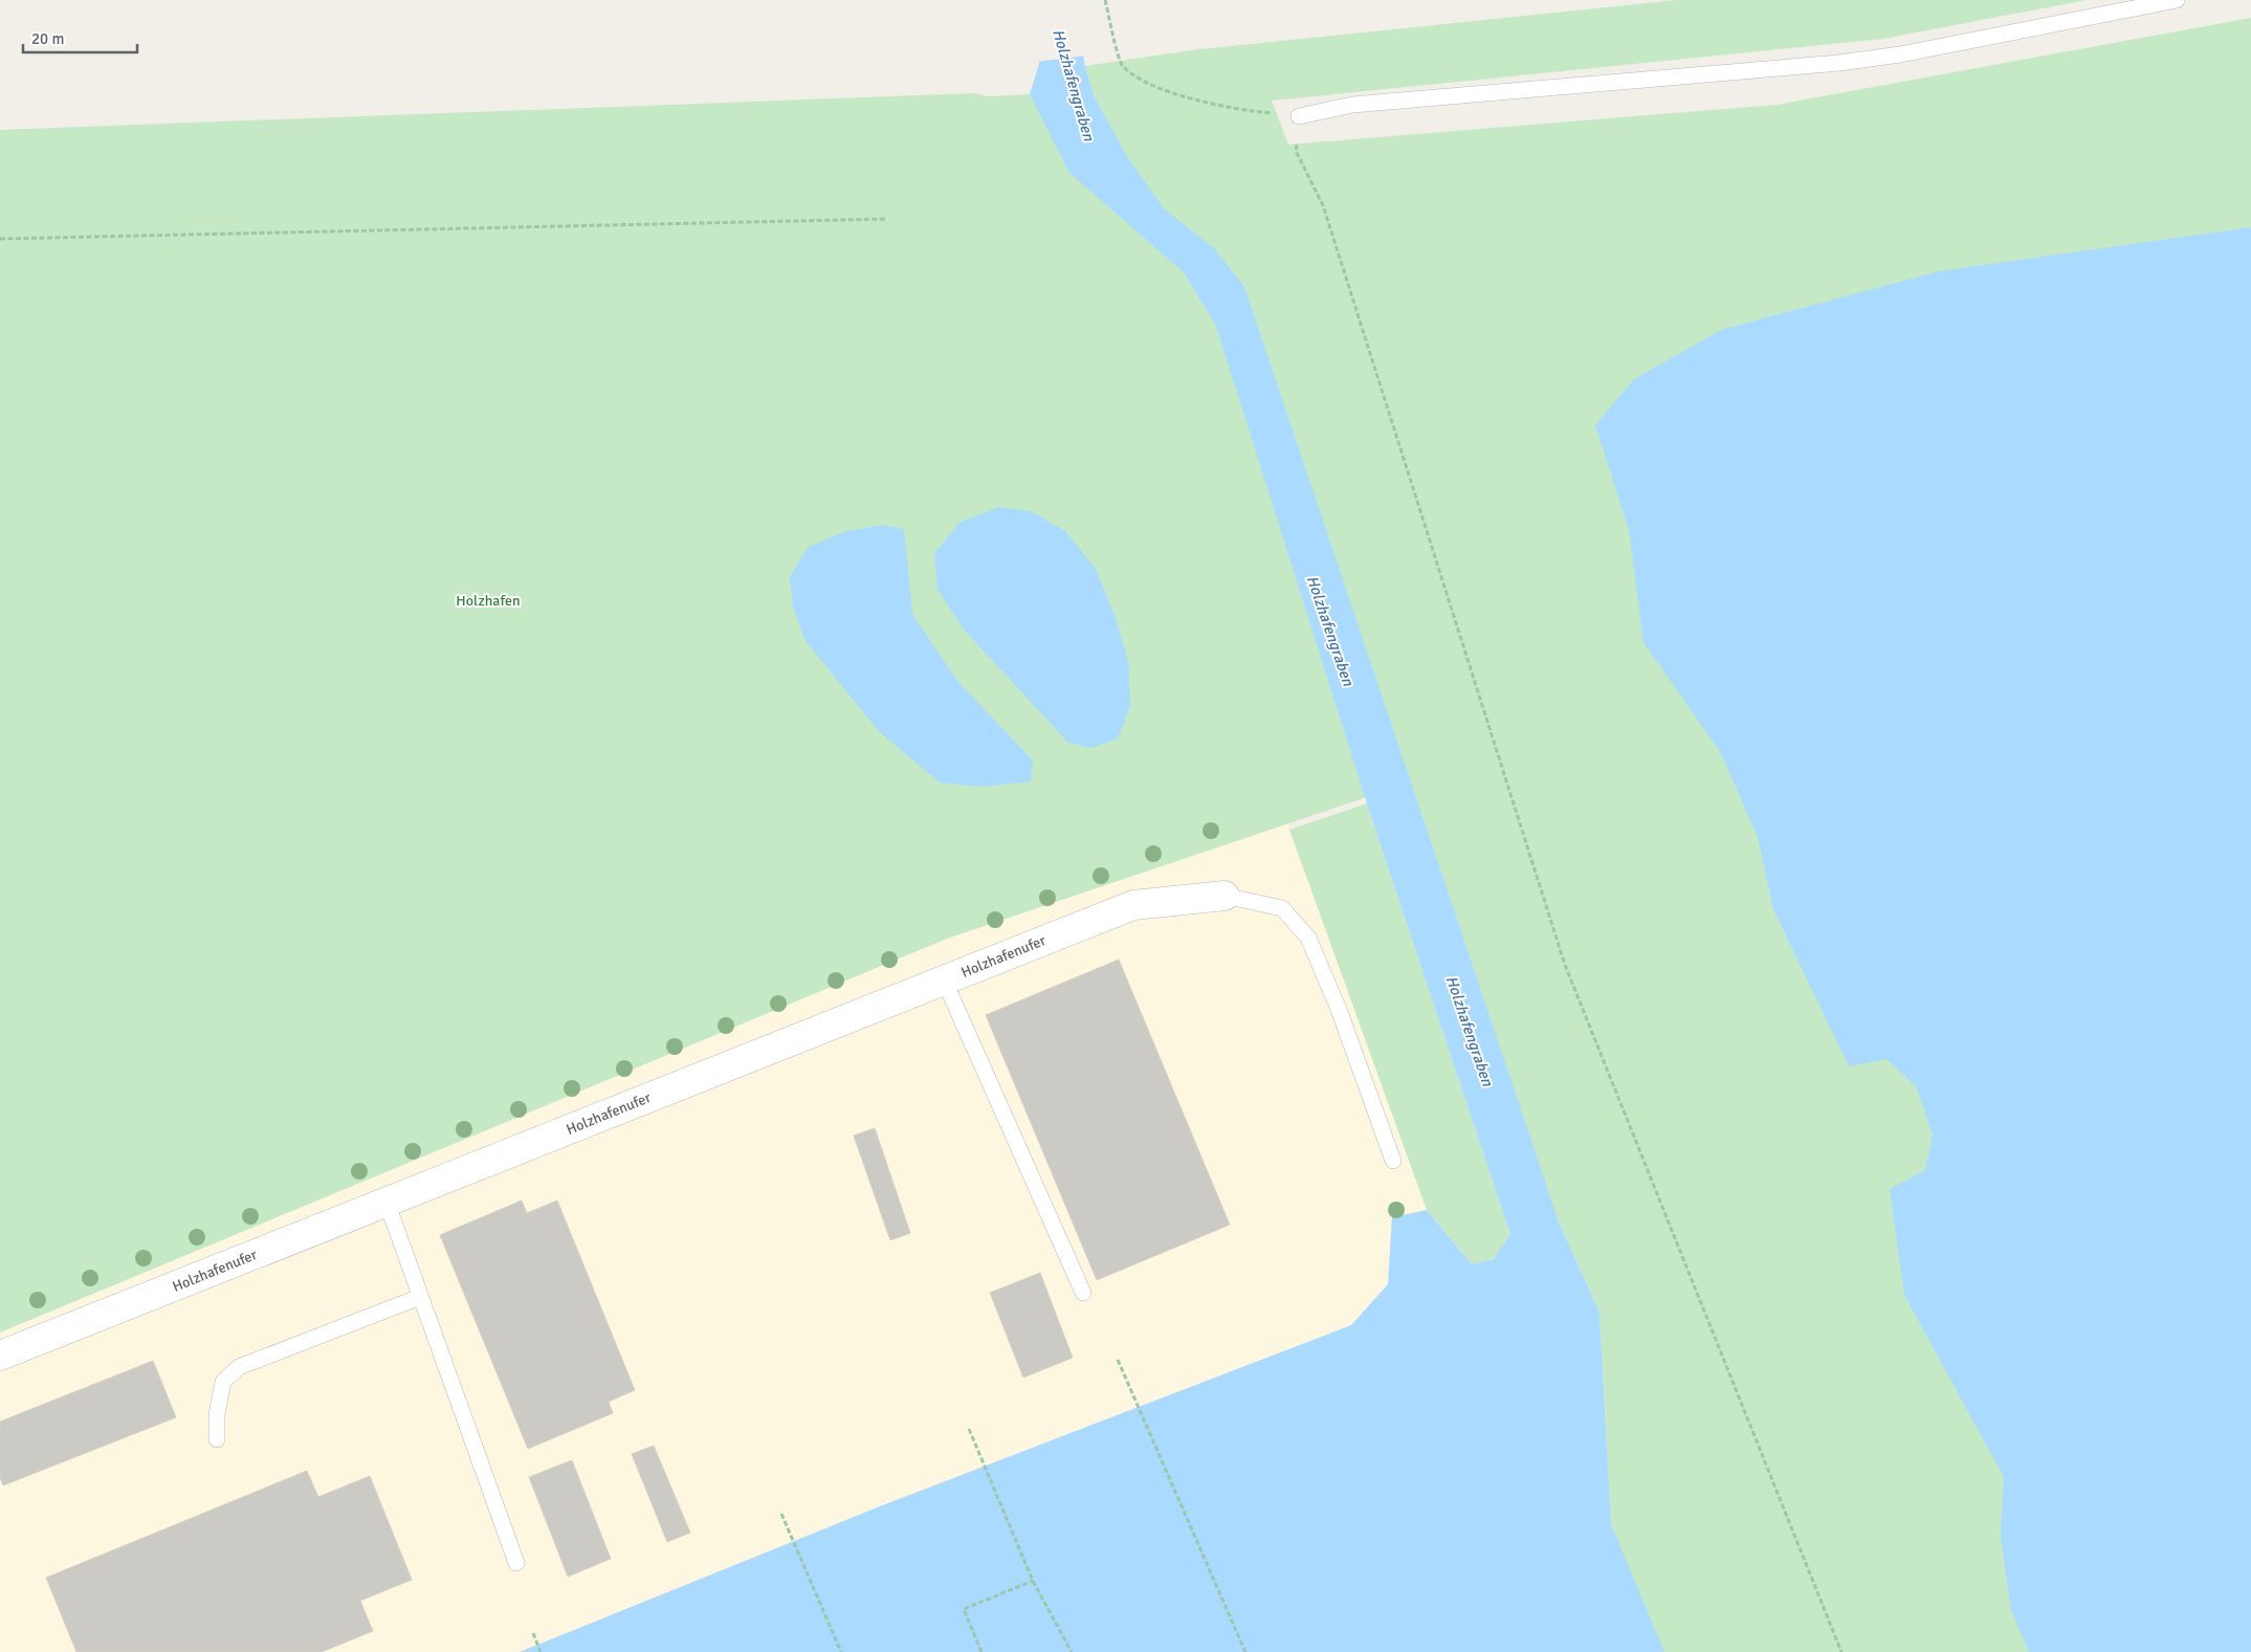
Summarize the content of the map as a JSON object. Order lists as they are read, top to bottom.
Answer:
{
  "streets": {
    "street": ["Holzhafenufer"]
  },
  "water": ["Holzhafengraben"],
  "parks": ["Holzhafen"],
  "scale_bar": "20 m"
}
